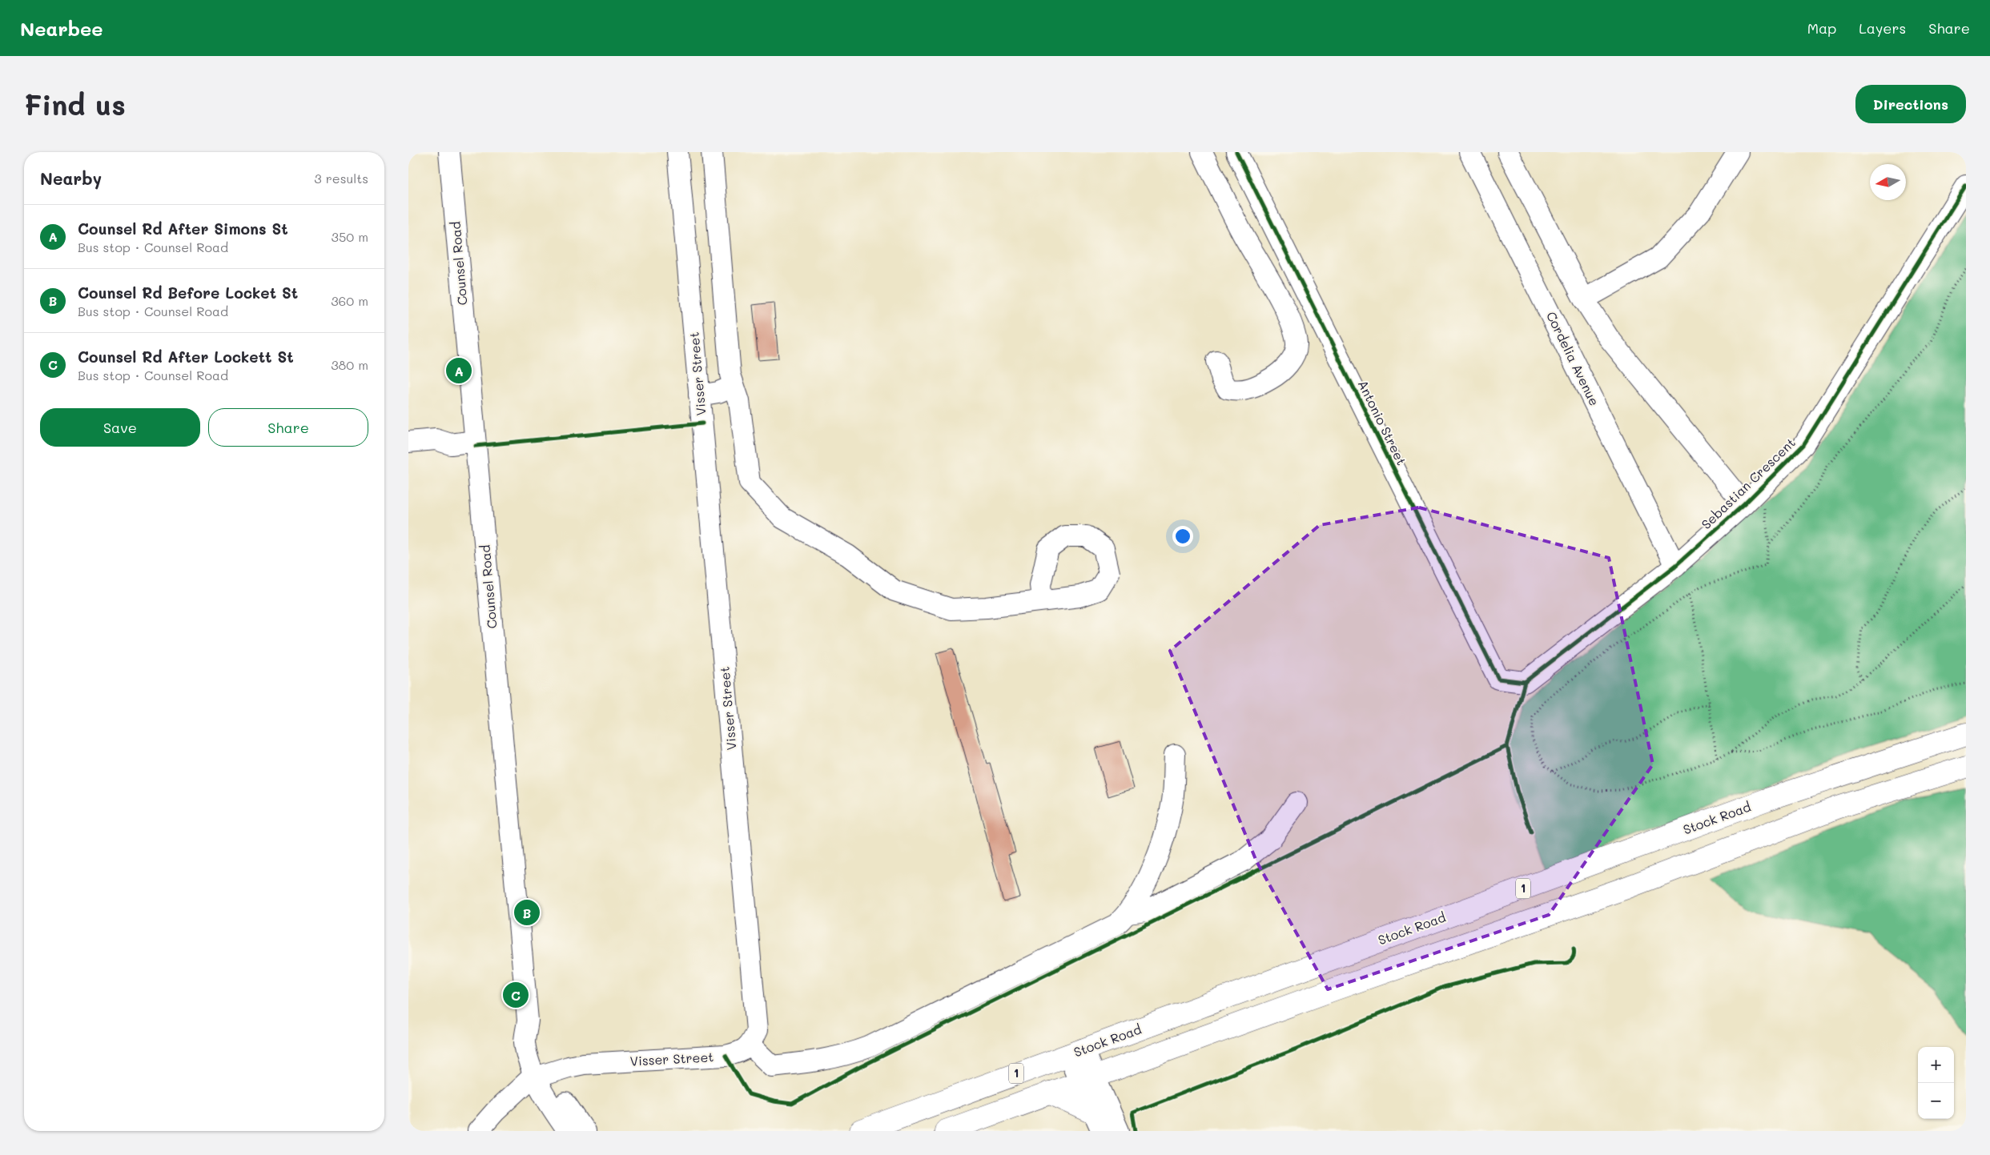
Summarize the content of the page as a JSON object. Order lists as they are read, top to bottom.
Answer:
{
  "streets": {
    "highway": ["Stock Road", "1"],
    "street": [
      "Counsel Road",
      "Cordelia Avenue",
      "Visser Street",
      "Antonio Street",
      "Sebastian Crescent"
    ]
  },
  "crossings": [
    ["Counsel Road", "Visser Street"],
    ["Cordelia Avenue", "Sebastian Crescent"],
    ["Antonio Street", "Sebastian Crescent"]
  ],
  "north": "left",
  "page": {
    "header": "Nearbee",
    "nav": ["Map", "Layers", "Share"],
    "buttons": [
      "Directions",
      ["Save", "Share"]
    ],
    "title": "Find us",
    "heading": ["Nearby", "3 results"],
    "list": [
      {
        "mark": "A",
        "name": "Counsel Rd After Simons St",
        "note": "Bus stop · Counsel Road",
        "value": "350 m"
      },
      {
        "mark": "B",
        "name": "Counsel Rd Before Locket St",
        "note": "Bus stop · Counsel Road",
        "value": "360 m"
      },
      {
        "mark": "C",
        "name": "Counsel Rd After Lockett St",
        "note": "Bus stop · Counsel Road",
        "value": "380 m"
      }
    ],
    "pins": ["A", "B", "C"],
    "map_buttons": ["+", "−"]
  }
}
